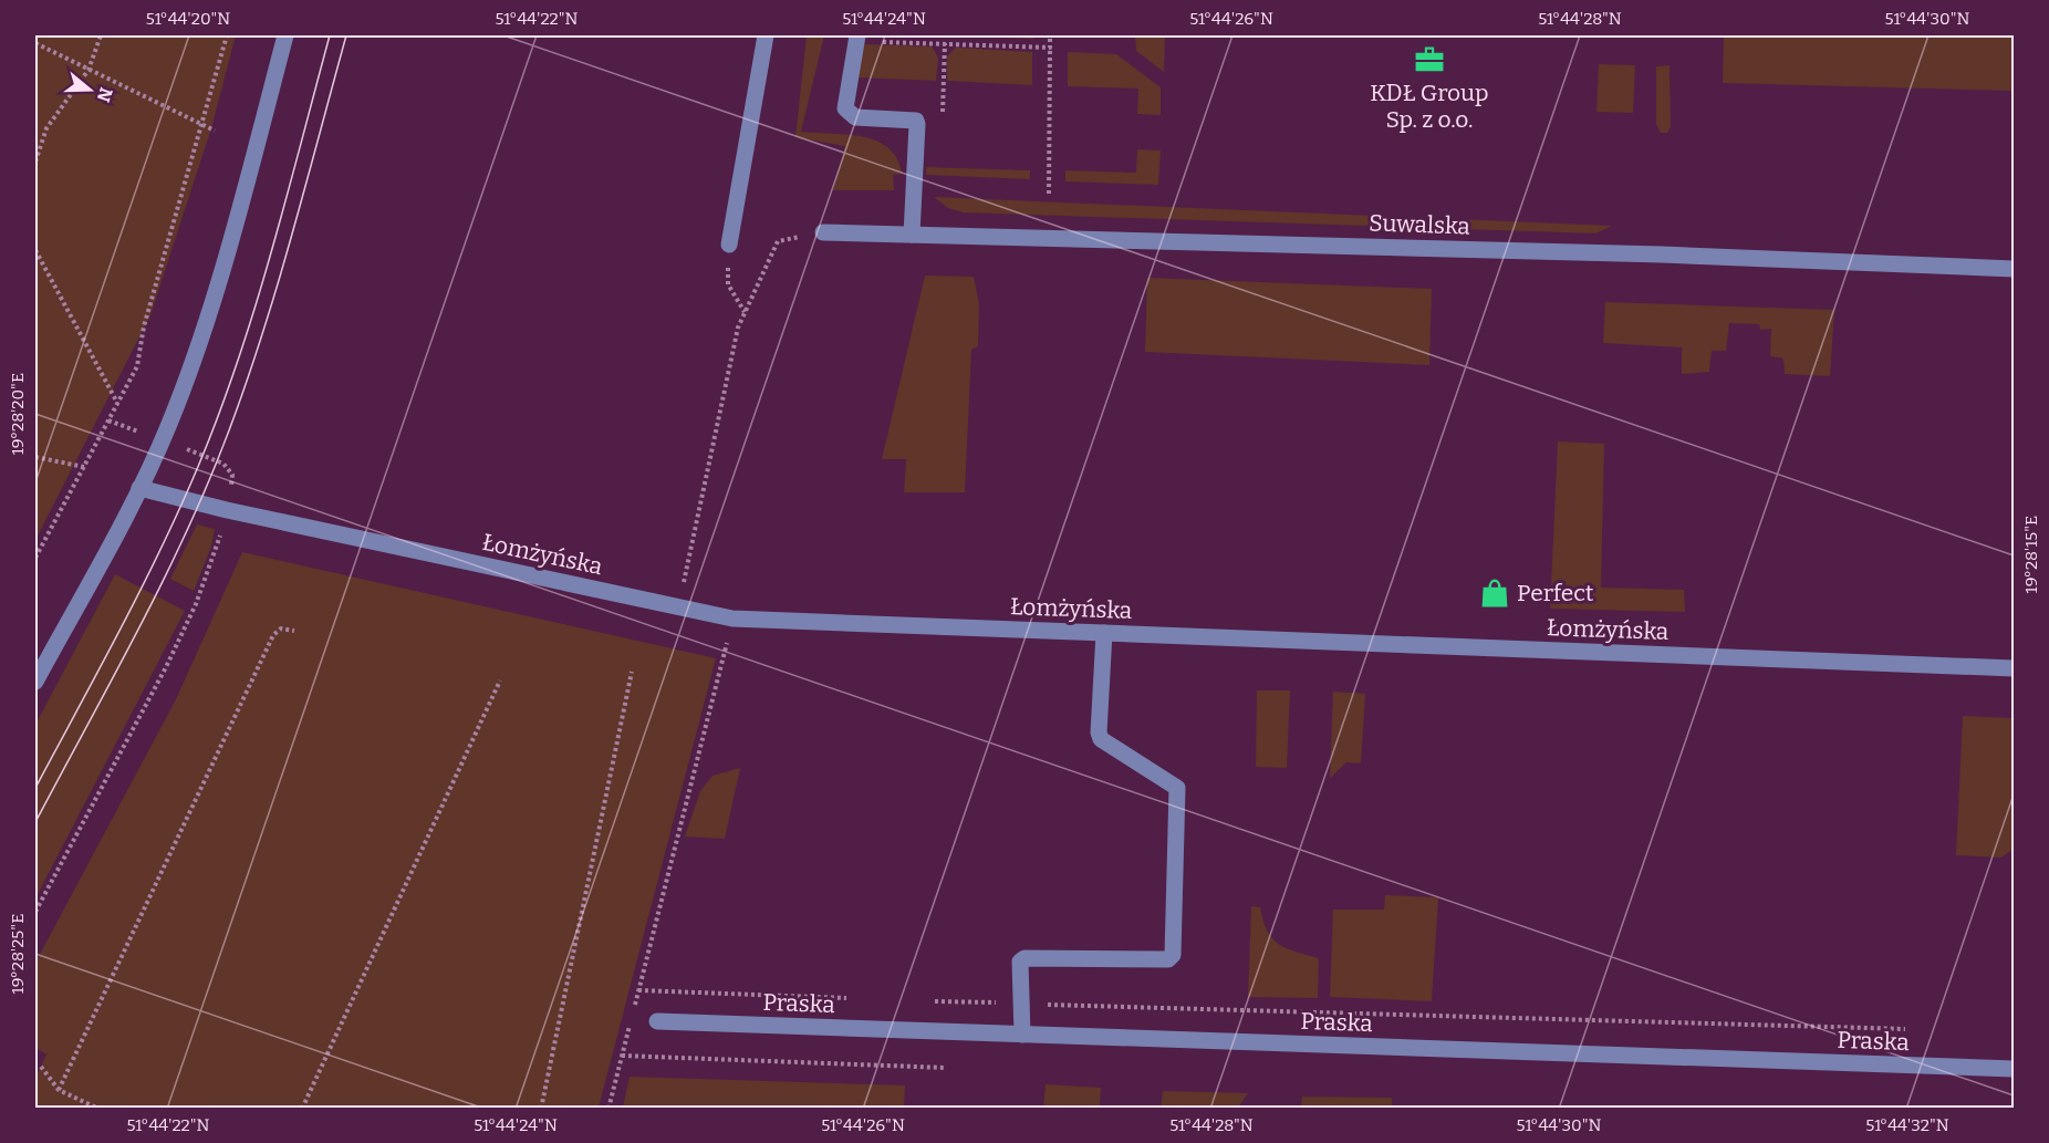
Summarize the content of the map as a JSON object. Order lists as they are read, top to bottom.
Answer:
{
  "streets": {
    "street": ["Suwalska", "Łomżyńska", "Praska"]
  },
  "places": {
    "office": ["KDŁ Group Sp. z o.o."],
    "shop": ["Perfect"]
  },
  "north": "right",
  "coordinates": [
    "51°44'20\"N",
    "51°44'22\"N",
    "51°44'24\"N",
    "51°44'26\"N",
    "51°44'28\"N",
    "51°44'30\"N",
    "19°28'20\"E",
    "19°28'15\"E",
    "19°28'25\"E",
    "51°44'32\"N"
  ]
}
